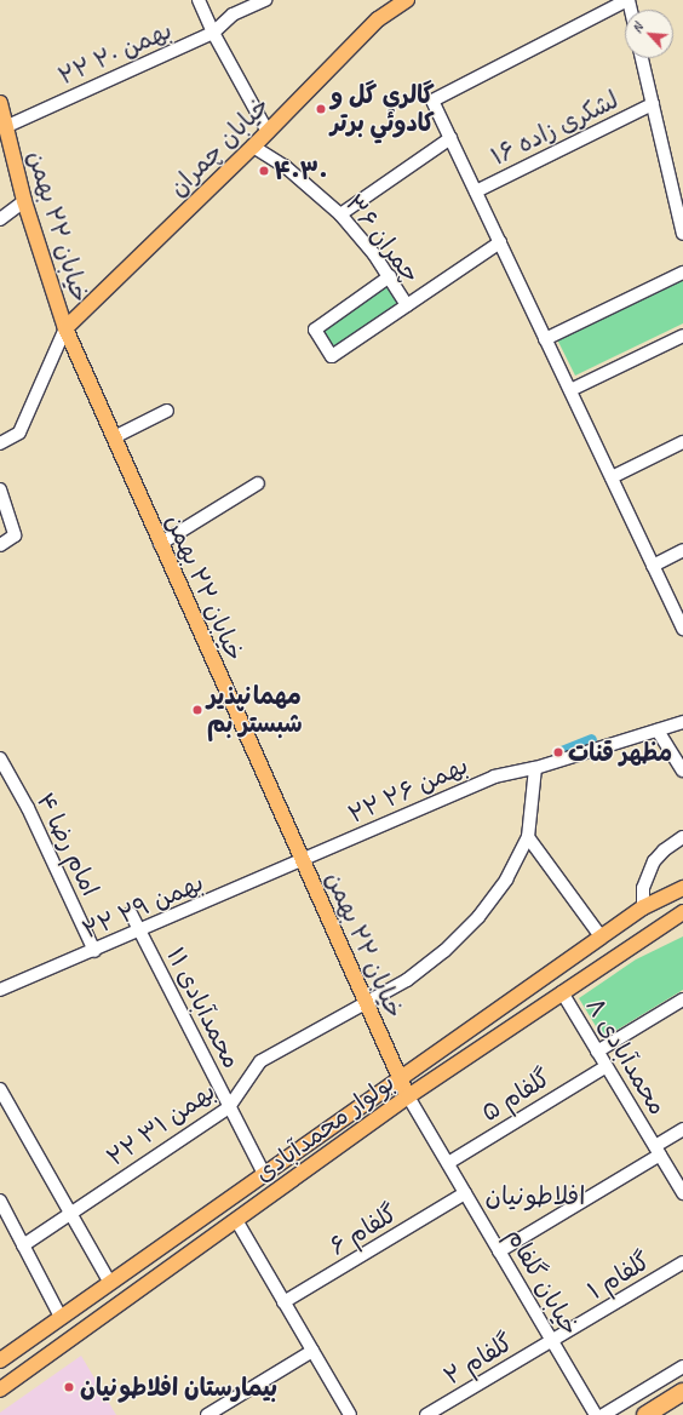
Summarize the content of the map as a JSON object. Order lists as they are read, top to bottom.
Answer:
{
  "streets": {
    "main road": ["خیابان چمران", "خیابان ۲۲ بهمن", "بولوار محمدآبادی"],
    "street": [
      "۲۲ بهمن ۲۰",
      "لشکری زاده ١۶",
      "چمران ۳۶",
      "۲۲ بهمن ۲۶",
      "امام رضا ۴",
      "۲۲ بهمن ۲۹",
      "محمدآبادی ۱۱",
      "محمدآبادی ۸",
      "گلفام ۵",
      "۲۲ بهمن ۳۱",
      "گلفام ۶",
      "گلفام ۱",
      "خیابان گلفام",
      "گلفام ۲"
    ]
  },
  "crossings": [
    ["۲۲ بهمن ۲۰", "خیابان ۲۲ بهمن"],
    ["خیابان چمران", "خیابان ۲۲ بهمن"],
    ["خیابان چمران", "چمران ۳۶"],
    ["خیابان ۲۲ بهمن", "۲۲ بهمن ۲۶"],
    ["خیابان ۲۲ بهمن", "۲۲ بهمن ۲۹"],
    ["خیابان ۲۲ بهمن", "۲۲ بهمن ۳۱"],
    ["خیابان ۲۲ بهمن", "بولوار محمدآبادی"],
    ["خیابان ۲۲ بهمن", "خیابان گلفام"],
    ["۲۲ بهمن ۲۶", "۲۲ بهمن ۲۹"],
    ["امام رضا ۴", "۲۲ بهمن ۲۹"],
    ["۲۲ بهمن ۲۹", "محمدآبادی ۱۱"],
    ["محمدآبادی ۱۱", "۲۲ بهمن ۳۱"],
    ["محمدآبادی ۱۱", "بولوار محمدآبادی"],
    ["محمدآبادی ۸", "گلفام ۵"],
    ["محمدآبادی ۸", "بولوار محمدآبادی"],
    ["گلفام ۵", "خیابان گلفام"],
    ["بولوار محمدآبادی", "خیابان گلفام"],
    ["گلفام ۶", "خیابان گلفام"],
    ["گلفام ۱", "خیابان گلفام"],
    ["گلفام ۱", "گلفام ۲"],
    ["خیابان گلفام", "گلفام ۲"]
  ],
  "districts": ["افلاطونیان"],
  "places": [
    "گالري گل و كادوئي برتر",
    "۴۰۳۰",
    "مهمانپذیر شبستر بم",
    "مظهر قنات",
    "بیمارستان افلاطونیان"
  ],
  "north": "top left"
}
